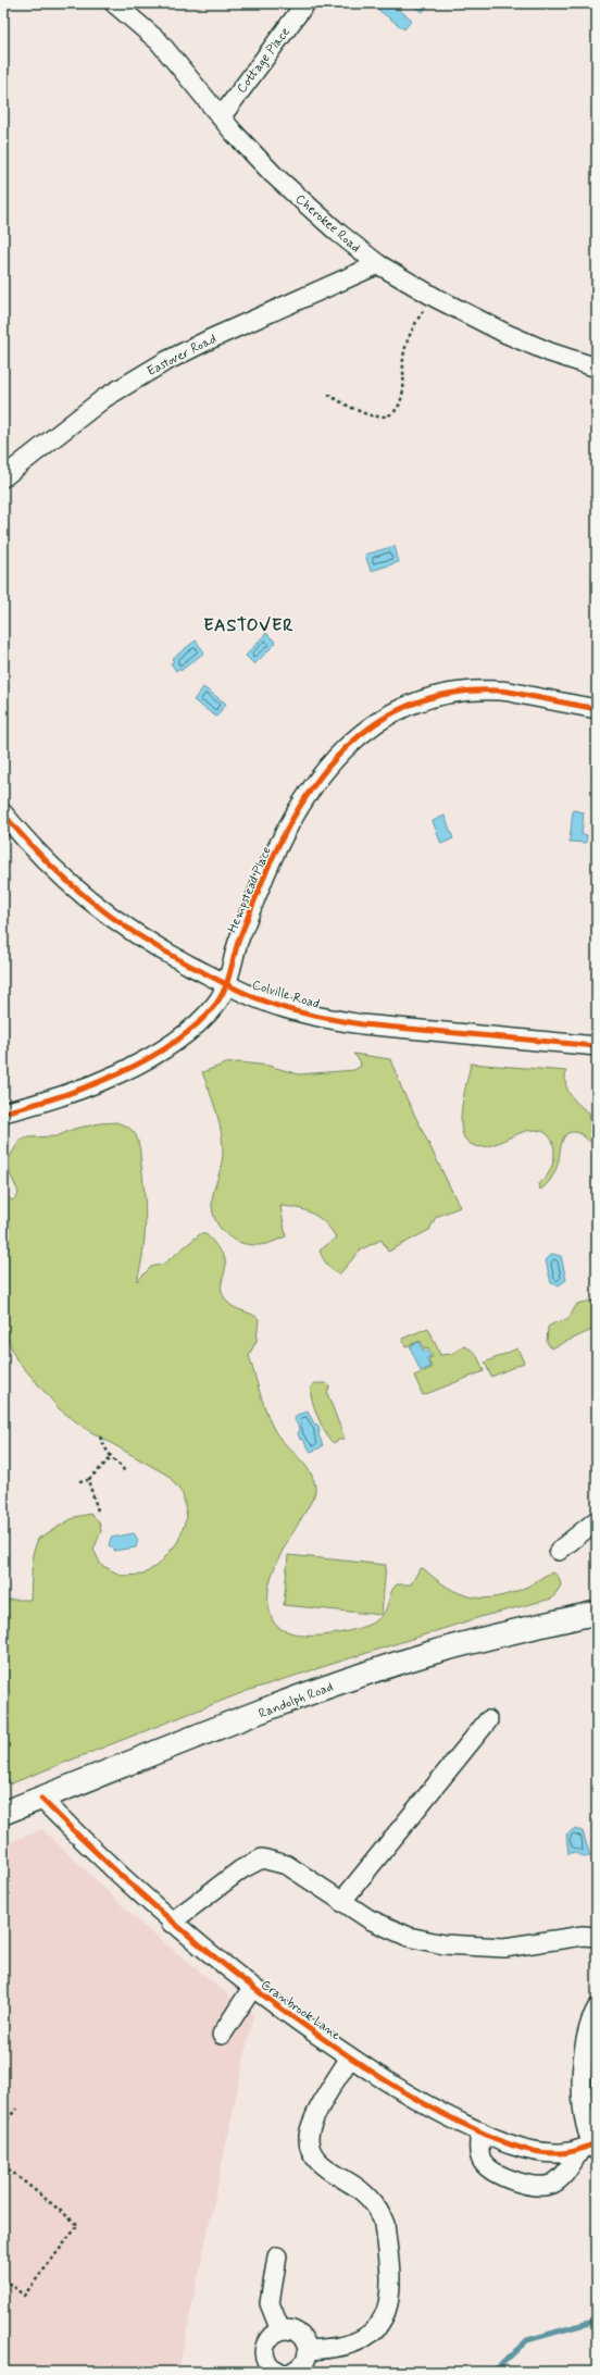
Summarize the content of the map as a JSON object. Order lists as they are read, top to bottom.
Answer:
{
  "streets": {
    "main road": ["Randolph Road"],
    "street": [
      "Cottage Place",
      "Cherokee Road",
      "Eastover Road",
      "Hempstead Place",
      "Colville Road",
      "Cranbrook Lane"
    ]
  },
  "crossings": [
    ["Cottage Place", "Cherokee Road"],
    ["Cherokee Road", "Eastover Road"],
    ["Hempstead Place", "Colville Road"],
    ["Randolph Road", "Cranbrook Lane"]
  ],
  "districts": ["EASTOVER"]
}
